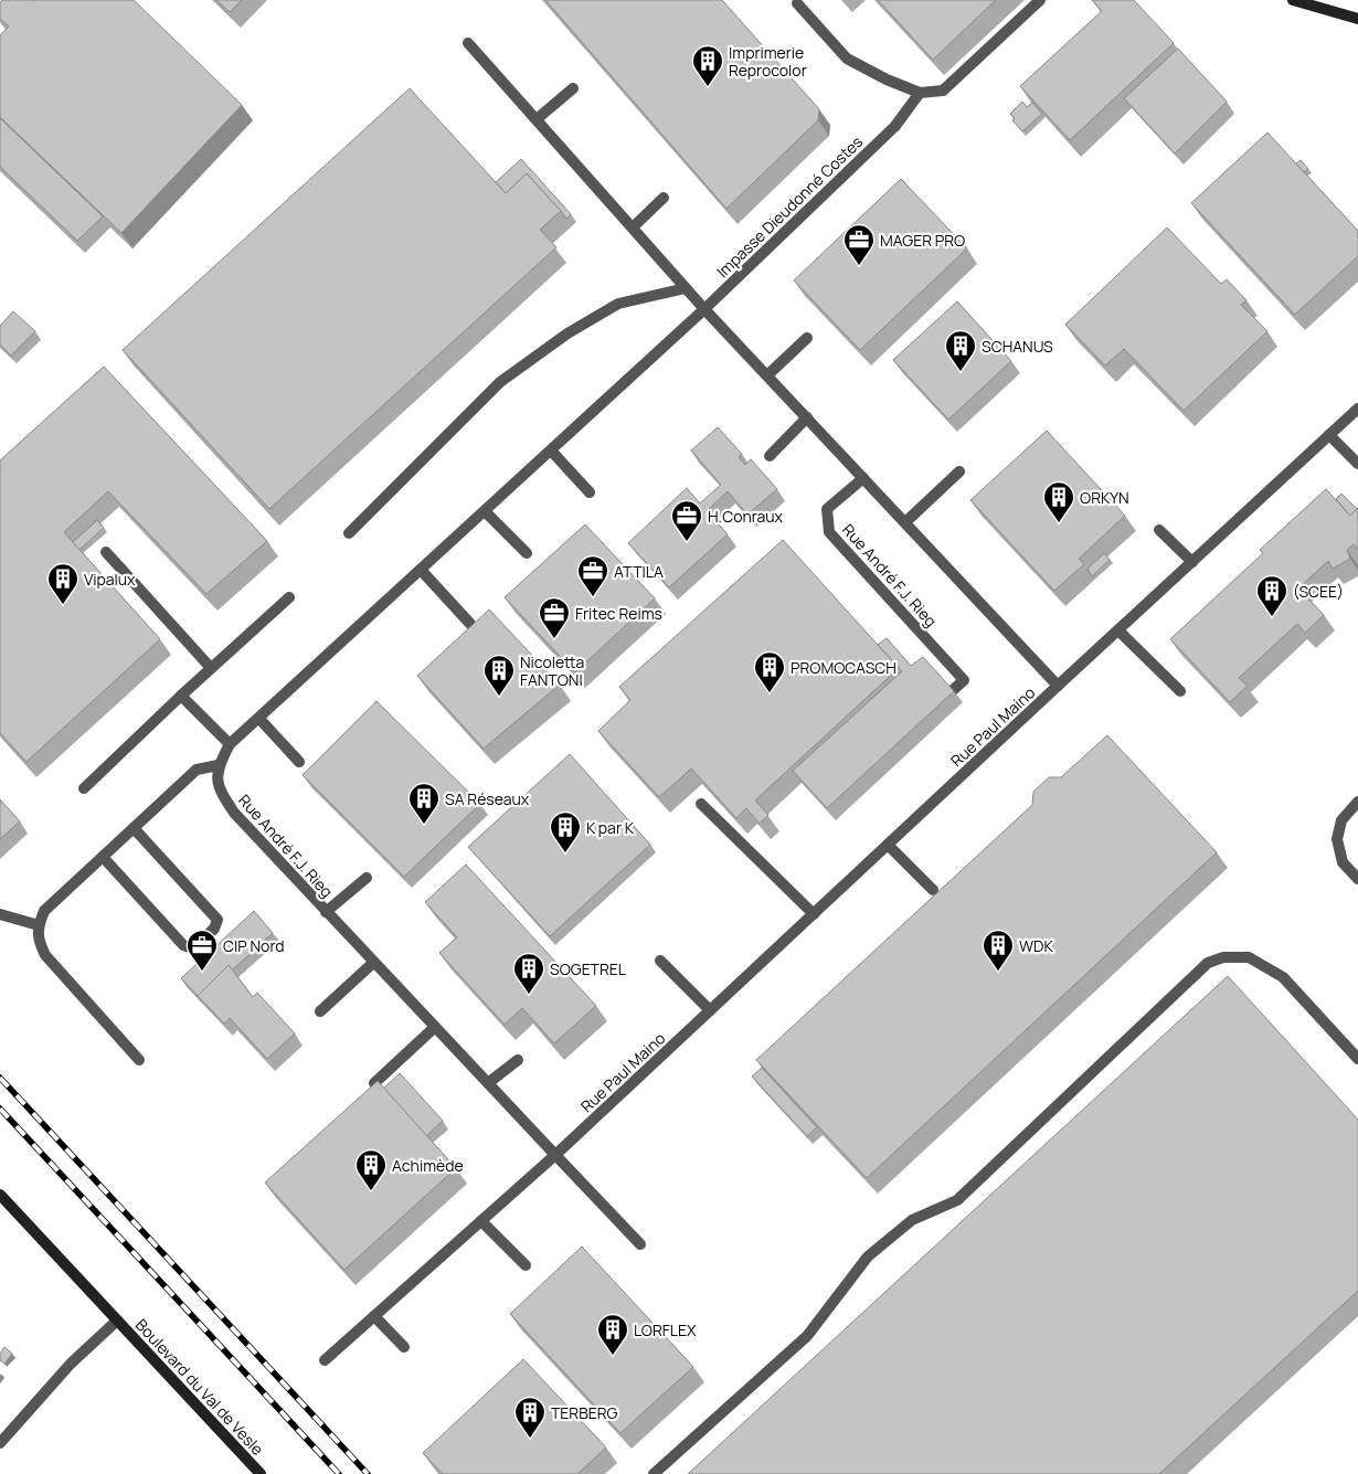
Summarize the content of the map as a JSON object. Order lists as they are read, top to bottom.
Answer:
{
  "streets": {
    "street": [
      "Impasse Dieudonné Costes",
      "Rue André F.J. Rieg",
      "Rue Paul Maino",
      "Boulevard du Val de Vesle"
    ]
  },
  "crossings": [
    ["Rue André F.J. Rieg", "Rue Paul Maino"]
  ],
  "places": {
    "building": [
      "Imprimerie Reprocolor",
      "SCHANUS",
      "ORKYN",
      "Vipalux",
      "(SCEE)",
      "PROMOCASCH",
      "Nicoletta FANTONI",
      "SA Réseaux",
      "K par K",
      "WDK",
      "SOGETREL",
      "Achimède",
      "LORFLEX",
      "TERBERG"
    ],
    "office": [
      "MAGER PRO",
      "H.Conraux",
      "ATTILA",
      "Fritec Reims",
      "CIP Nord"
    ]
  }
}
